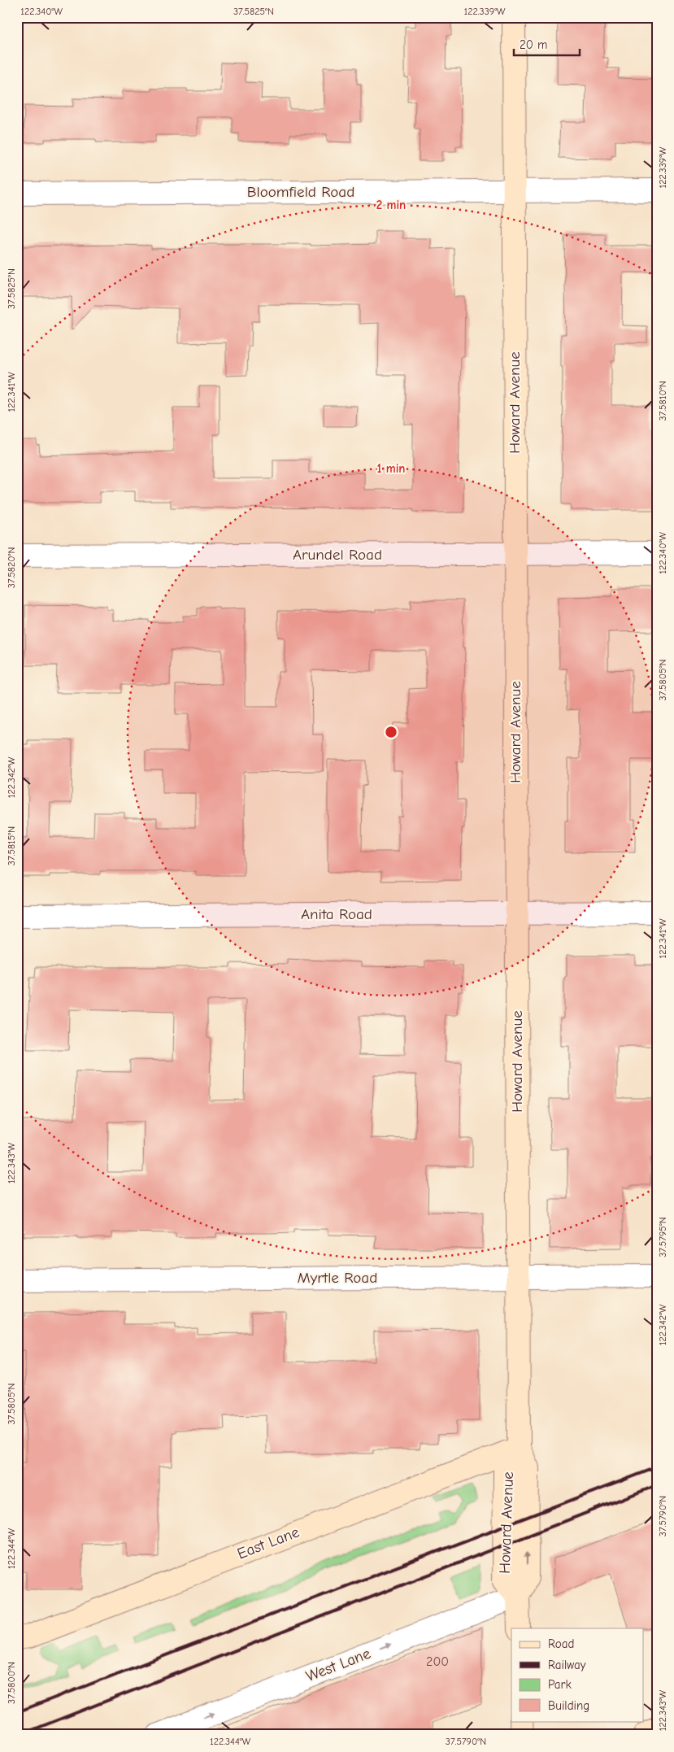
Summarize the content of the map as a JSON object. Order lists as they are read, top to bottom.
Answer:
{
  "streets": {
    "street": [
      "Bloomfield Road",
      "Howard Avenue",
      "Arundel Road",
      "Anita Road",
      "Myrtle Road",
      "East Lane",
      "West Lane"
    ]
  },
  "crossings": [
    ["Bloomfield Road", "Howard Avenue"],
    ["Howard Avenue", "Arundel Road"],
    ["Howard Avenue", "Anita Road"],
    ["Howard Avenue", "Myrtle Road"],
    ["Howard Avenue", "East Lane"],
    ["Howard Avenue", "West Lane"]
  ],
  "one_way": ["West Lane"],
  "house_numbers": ["200"],
  "legend": [
    "Road",
    "Railway",
    "Park",
    "Building"
  ],
  "scale_bar": "20 m",
  "coordinates": [
    "122.340°W",
    "37.5825°N",
    "122.339°W",
    "122.341°W",
    "37.5810°N",
    "37.5820°N",
    "37.5805°N",
    "122.342°W",
    "37.5815°N",
    "122.343°W",
    "37.5795°N",
    "37.5790°N",
    "122.344°W",
    "37.5800°N"
  ],
  "rings": ["2 min", "1 min"]
}
